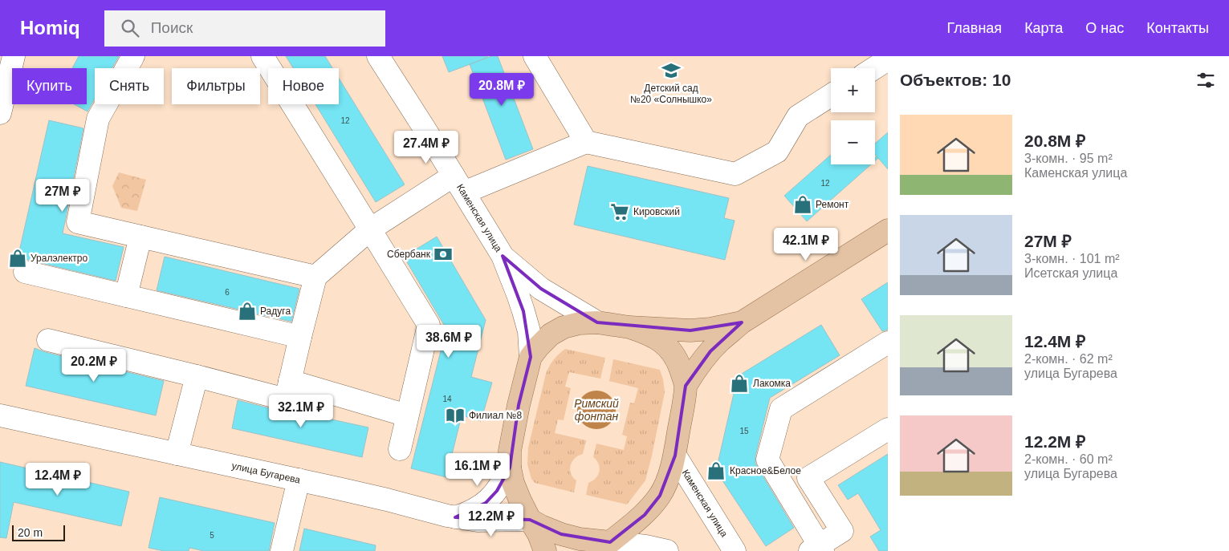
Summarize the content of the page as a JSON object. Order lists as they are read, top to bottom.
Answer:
{
  "streets": {
    "street": ["Каменская улица", "улица Бугарева"]
  },
  "water": ["Римский фонтан"],
  "places": {
    "school or university": ["Детский сад №20 «Солнышко»"],
    "shop": [
      "Ремонт",
      "Уралэлектро",
      "Радуга",
      "Лакомка",
      "Красное&Белое"
    ],
    "supermarket": ["Кировский"],
    "bank": ["Сбербанк"],
    "library": ["Филиал №8"]
  },
  "house_numbers": [
    "12",
    "12",
    "6",
    "14",
    "15",
    "5"
  ],
  "scale_bar": "20 m",
  "page": {
    "header": "Homiq",
    "search": "Поиск",
    "nav": [
      "Главная",
      "Карта",
      "О нас",
      "Контакты"
    ],
    "heading": "Объектов: 10",
    "map_buttons": ["+", "−"],
    "chip": [
      "Купить",
      "Снять",
      "Фильтры",
      "Новое"
    ],
    "price": [
      "20.8M ₽",
      "27.4M ₽",
      "27M ₽",
      "42.1M ₽",
      "38.6M ₽",
      "20.2M ₽",
      "32.1M ₽",
      "16.1M ₽",
      "12.4M ₽",
      "12.2M ₽"
    ],
    "list": [
      {
        "name": "20.8M ₽",
        "note": "3-комн. · 95 m² · Каменская улица"
      },
      {
        "name": "27M ₽",
        "note": "3-комн. · 101 m² · Исетская улица"
      },
      {
        "name": "12.4M ₽",
        "note": "2-комн. · 62 m² · улица Бугарева"
      },
      {
        "name": "12.2M ₽",
        "note": "2-комн. · 60 m² · улица Бугарева"
      }
    ],
    "scale": "20 m"
  }
}
